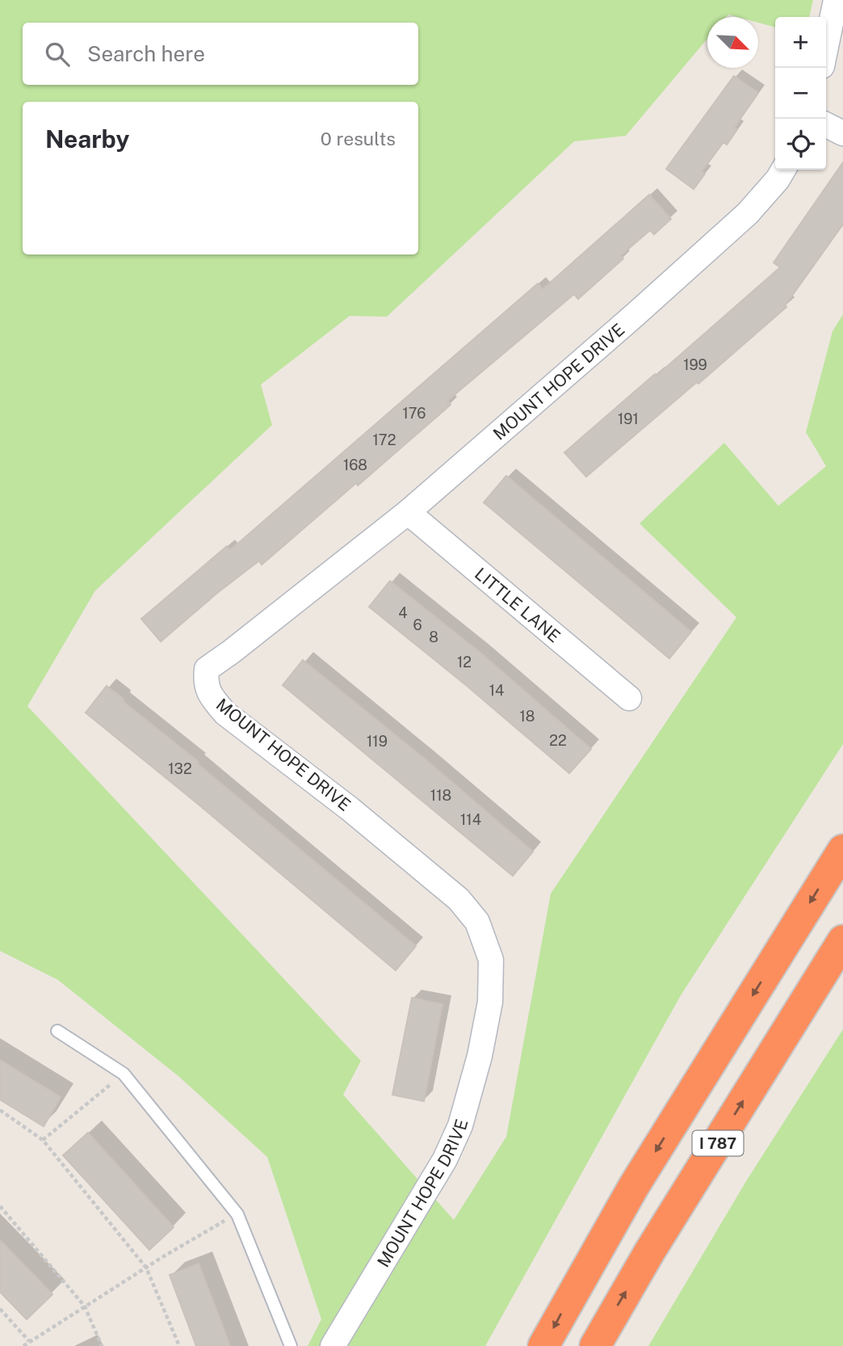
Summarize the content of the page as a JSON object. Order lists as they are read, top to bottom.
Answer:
{
  "streets": {
    "highway": ["I 787"],
    "street": ["MOUNT HOPE DRIVE", "LITTLE LANE"]
  },
  "crossings": [
    ["MOUNT HOPE DRIVE", "LITTLE LANE"]
  ],
  "house_numbers": [
    "199",
    "176",
    "191",
    "172",
    "168",
    "4",
    "6",
    "8",
    "12",
    "14",
    "18",
    "22",
    "119",
    "132",
    "118",
    "114"
  ],
  "north": "bottom right",
  "page": {
    "map_buttons": ["+", "−"],
    "search": "Search here",
    "heading": ["Nearby", "0 results"]
  }
}
